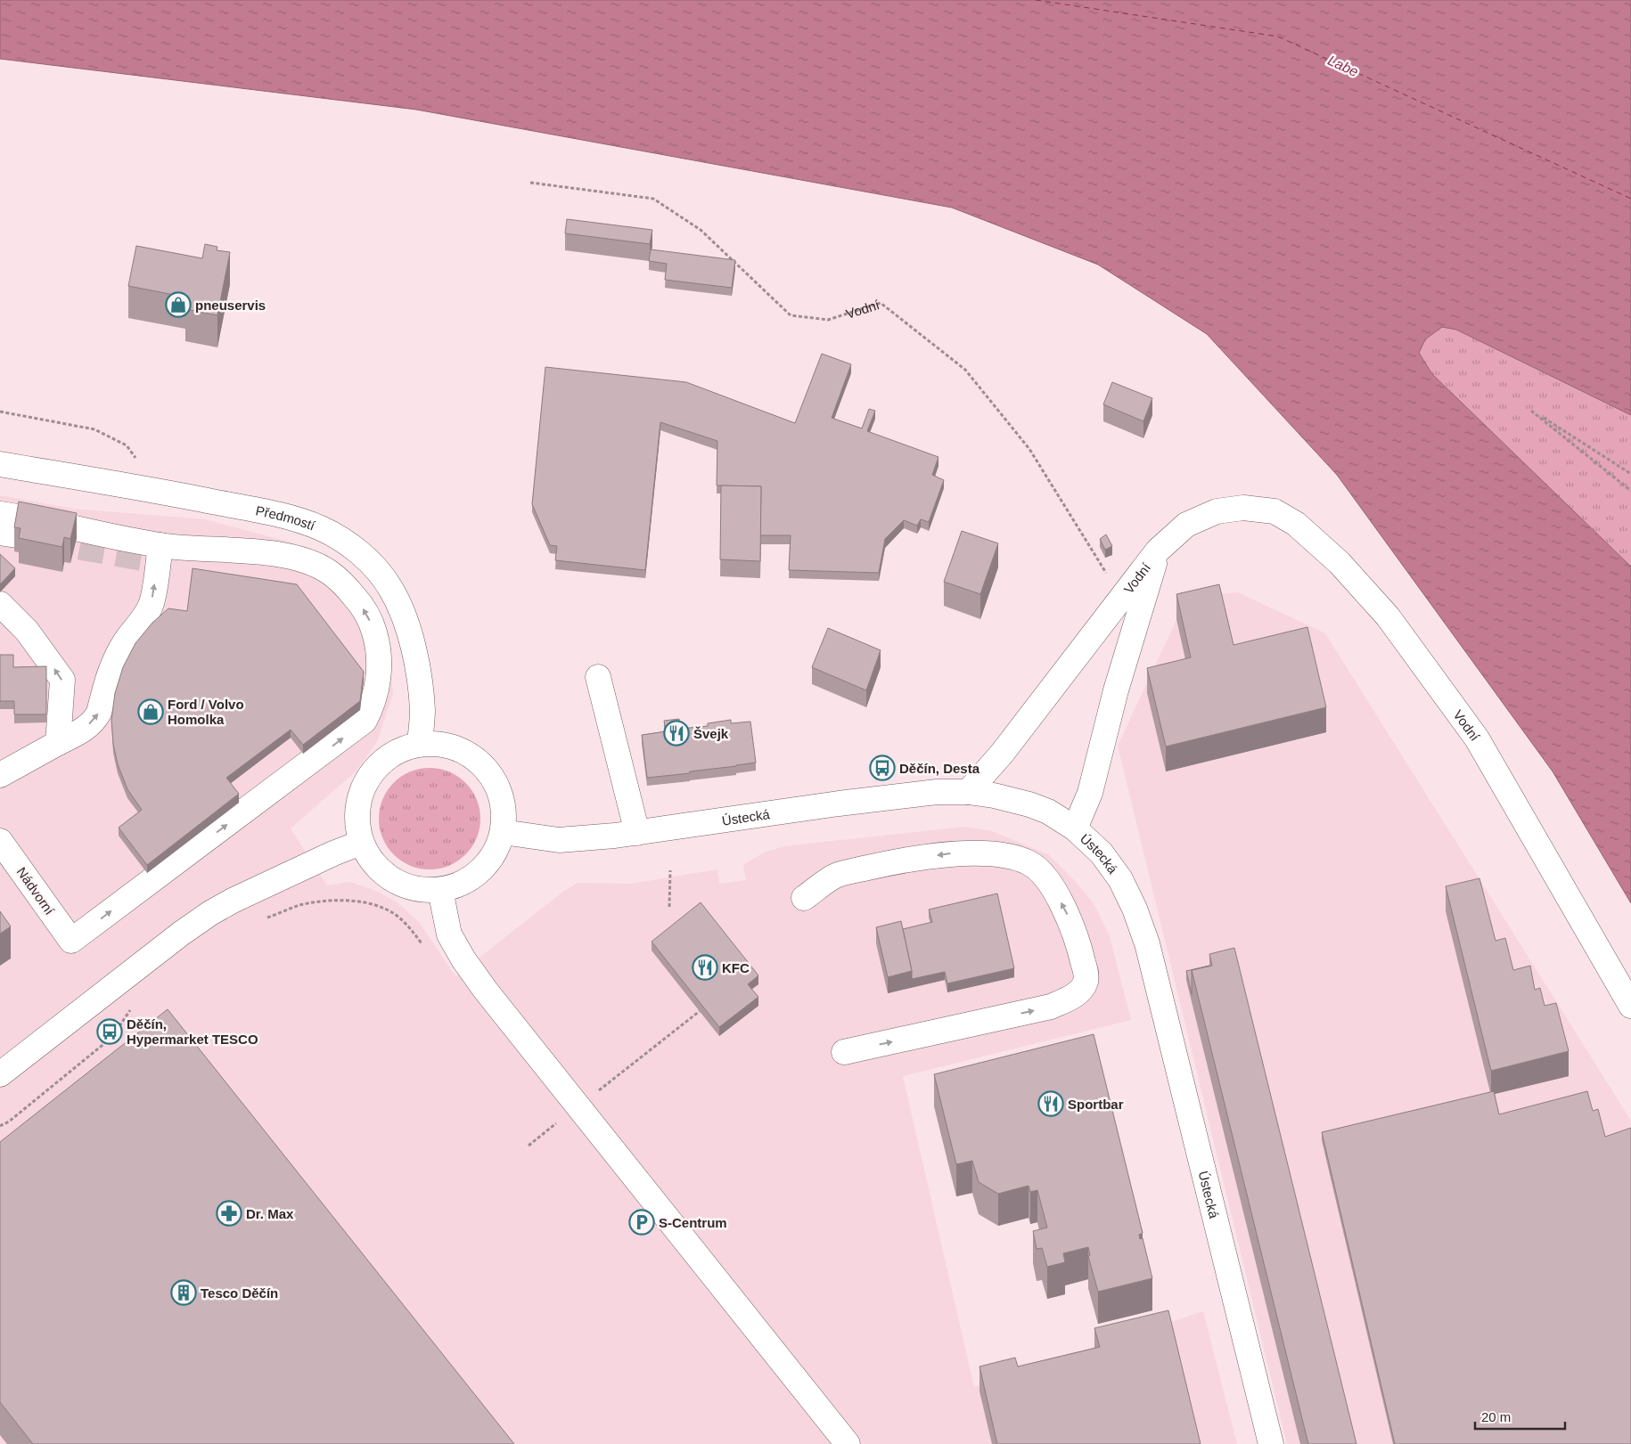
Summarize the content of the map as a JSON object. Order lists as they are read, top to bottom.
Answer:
{
  "streets": {
    "street": [
      "Vodní",
      "Předmostí",
      "Ústecká",
      "Nádvorní"
    ]
  },
  "crossings": [
    ["Předmostí", "Ústecká"]
  ],
  "water": ["Labe"],
  "places": {
    "shop": ["pneuservis", "Ford / Volvo Homolka"],
    "restaurant": ["Švejk", "KFC", "Sportbar"],
    "bus stop": ["Děčín, Desta", "Děčín, Hypermarket TESCO"],
    "pharmacy": ["Dr. Max"],
    "parking": ["S-Centrum"],
    "building": ["Tesco Děčín"]
  },
  "scale_bar": "20 m"
}
